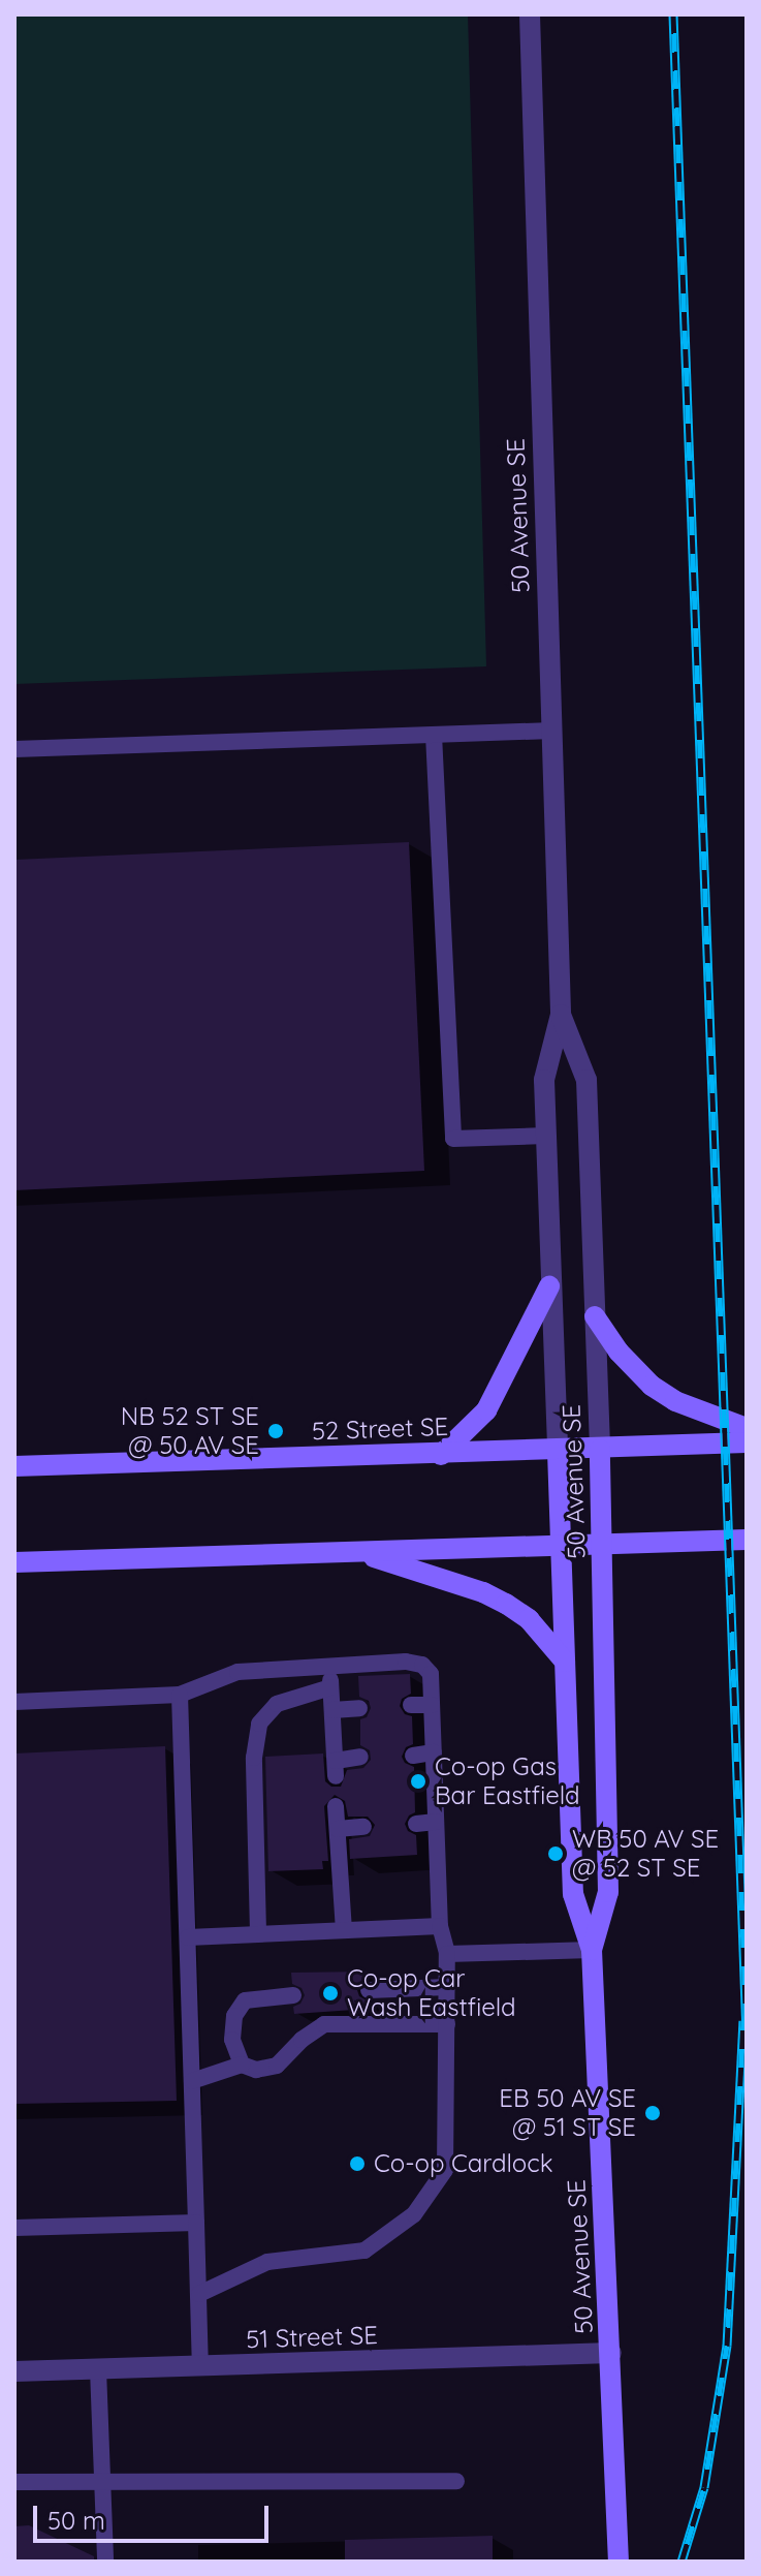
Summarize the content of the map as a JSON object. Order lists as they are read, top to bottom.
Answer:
{
  "streets": {
    "main road": ["50 Avenue SE", "52 Street SE"],
    "street": ["51 Street SE"]
  },
  "crossings": [
    ["50 Avenue SE", "52 Street SE"],
    ["50 Avenue SE", "51 Street SE"]
  ],
  "places": [
    "NB 52 ST SE @ 50 AV SE",
    "Co-op Gas Bar Eastfield",
    "WB 50 AV SE @ 52 ST SE",
    "Co-op Car Wash Eastfield",
    "EB 50 AV SE @ 51 ST SE",
    "Co-op Cardlock"
  ],
  "scale_bar": "50 m"
}
